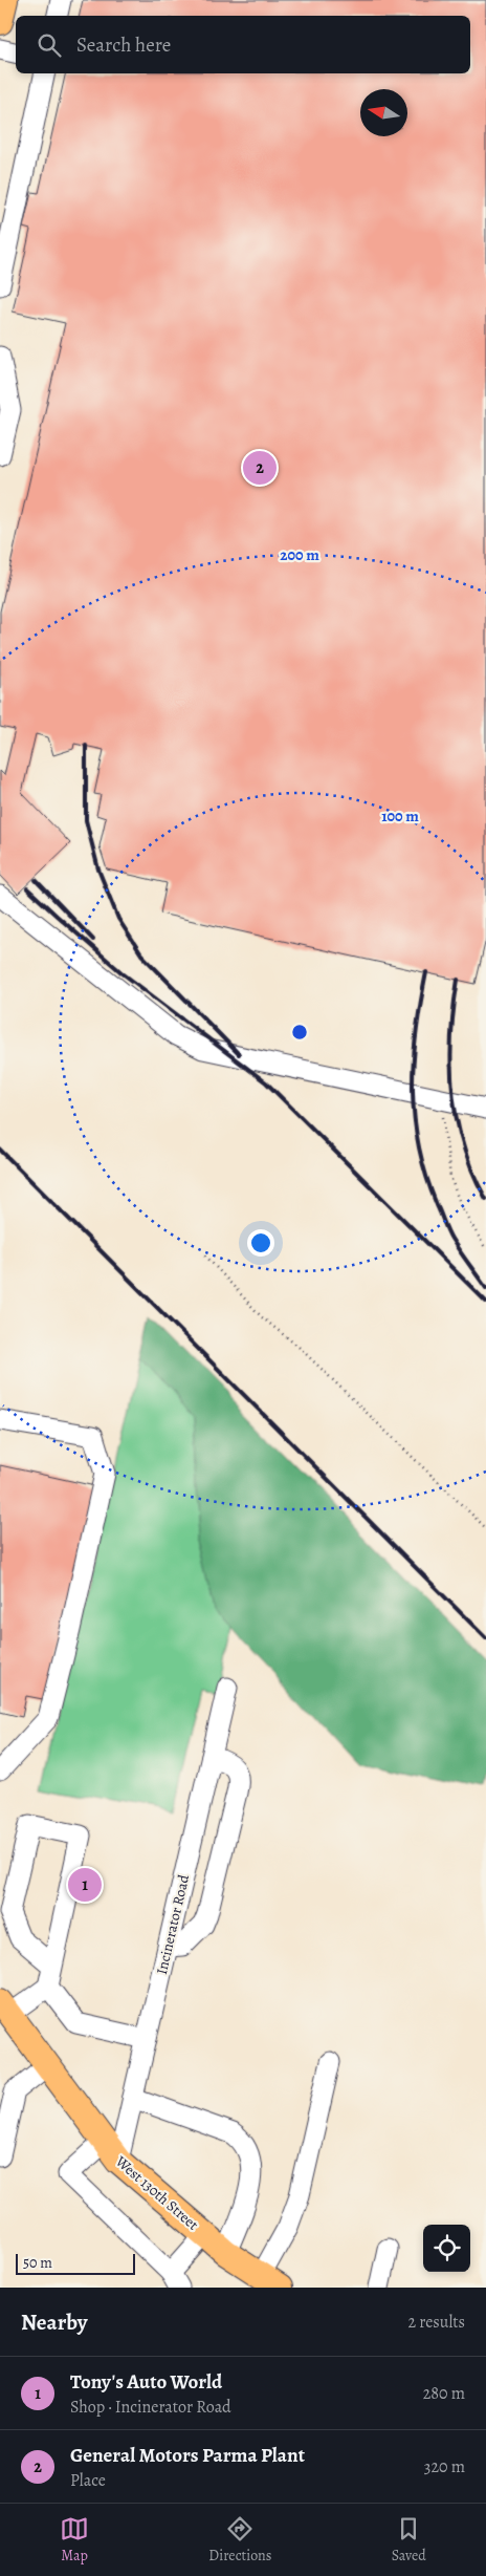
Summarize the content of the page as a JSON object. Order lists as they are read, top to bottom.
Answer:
{
  "streets": {
    "main road": ["West 130th Street"],
    "street": ["Incinerator Road"]
  },
  "crossings": [
    ["Incinerator Road", "West 130th Street"]
  ],
  "scale_bar": "50 m",
  "north": "left",
  "page": {
    "search": "Search here",
    "pins": ["2", "1"],
    "scale": "50 m",
    "heading": ["Nearby", "2 results"],
    "list": [
      {
        "mark": "1",
        "name": "Tony's Auto World",
        "note": "Shop · Incinerator Road",
        "value": "280 m"
      },
      {
        "mark": "2",
        "name": "General Motors Parma Plant",
        "note": "Place",
        "value": "320 m"
      }
    ],
    "nav": ["Map", "Directions", "Saved"]
  },
  "rings": ["200 m", "100 m"]
}
